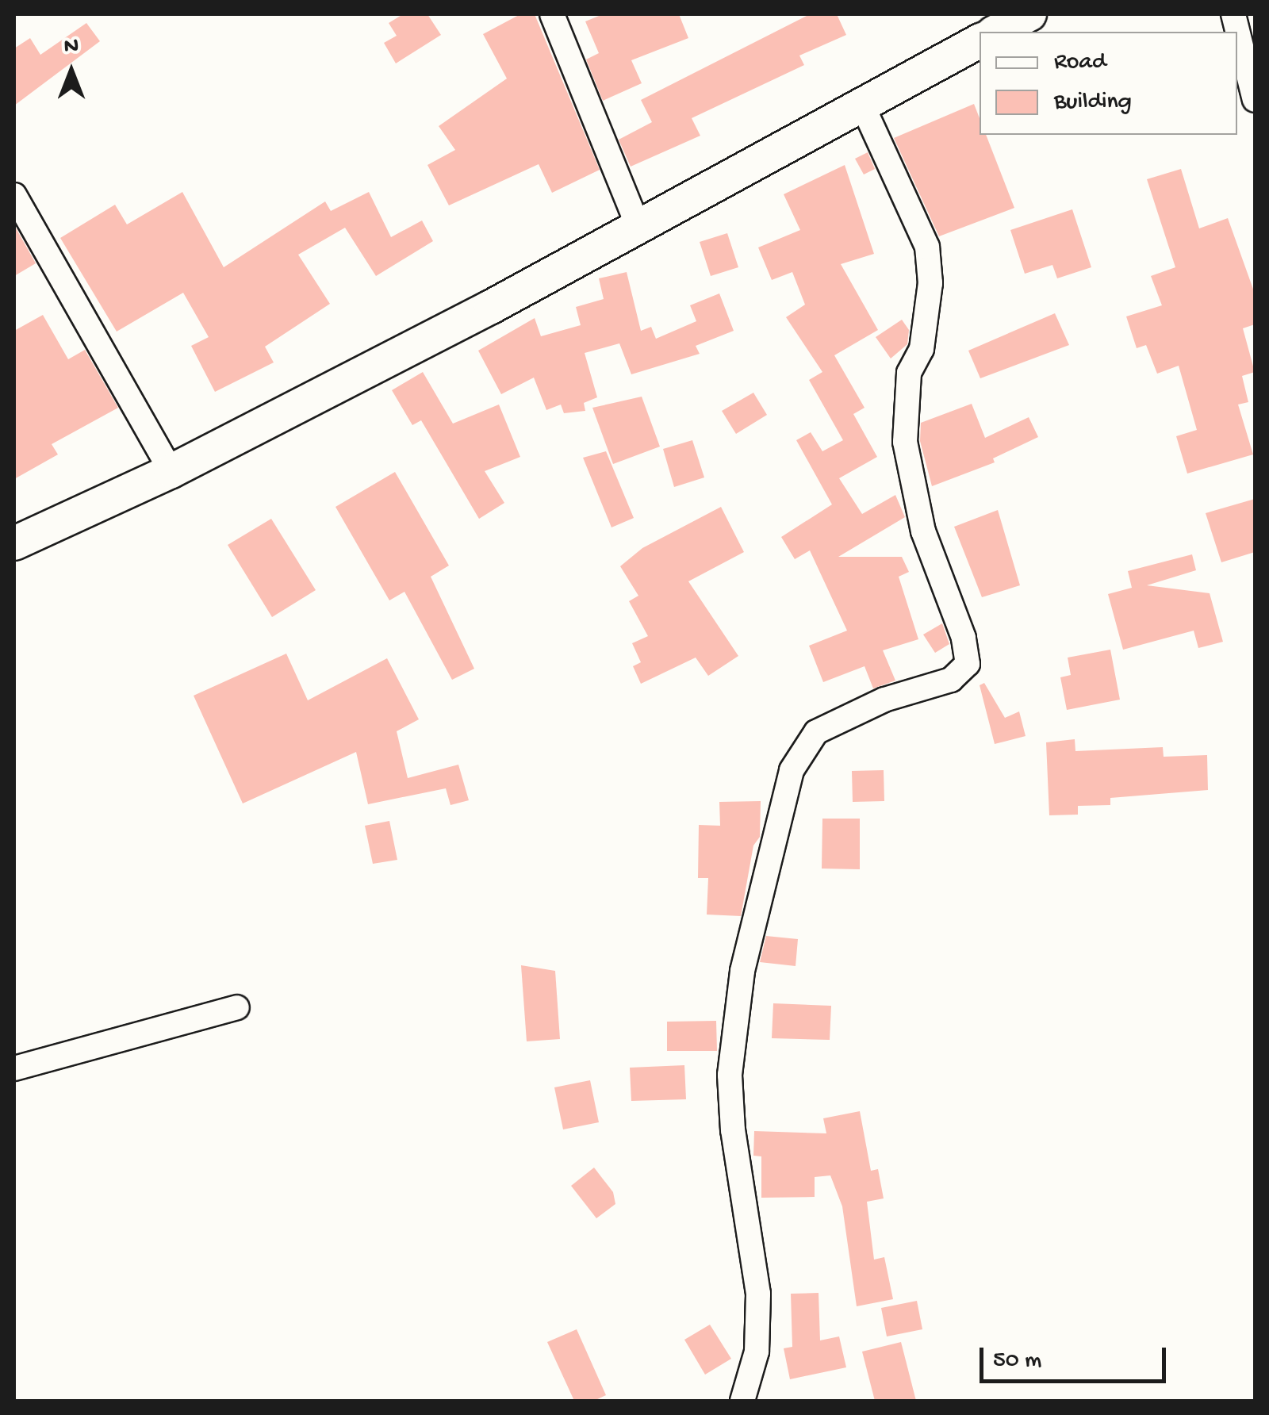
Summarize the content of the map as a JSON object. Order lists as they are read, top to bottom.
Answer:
{
  "legend": ["Road", "Building"],
  "scale_bar": "50 m",
  "north": "top"
}
